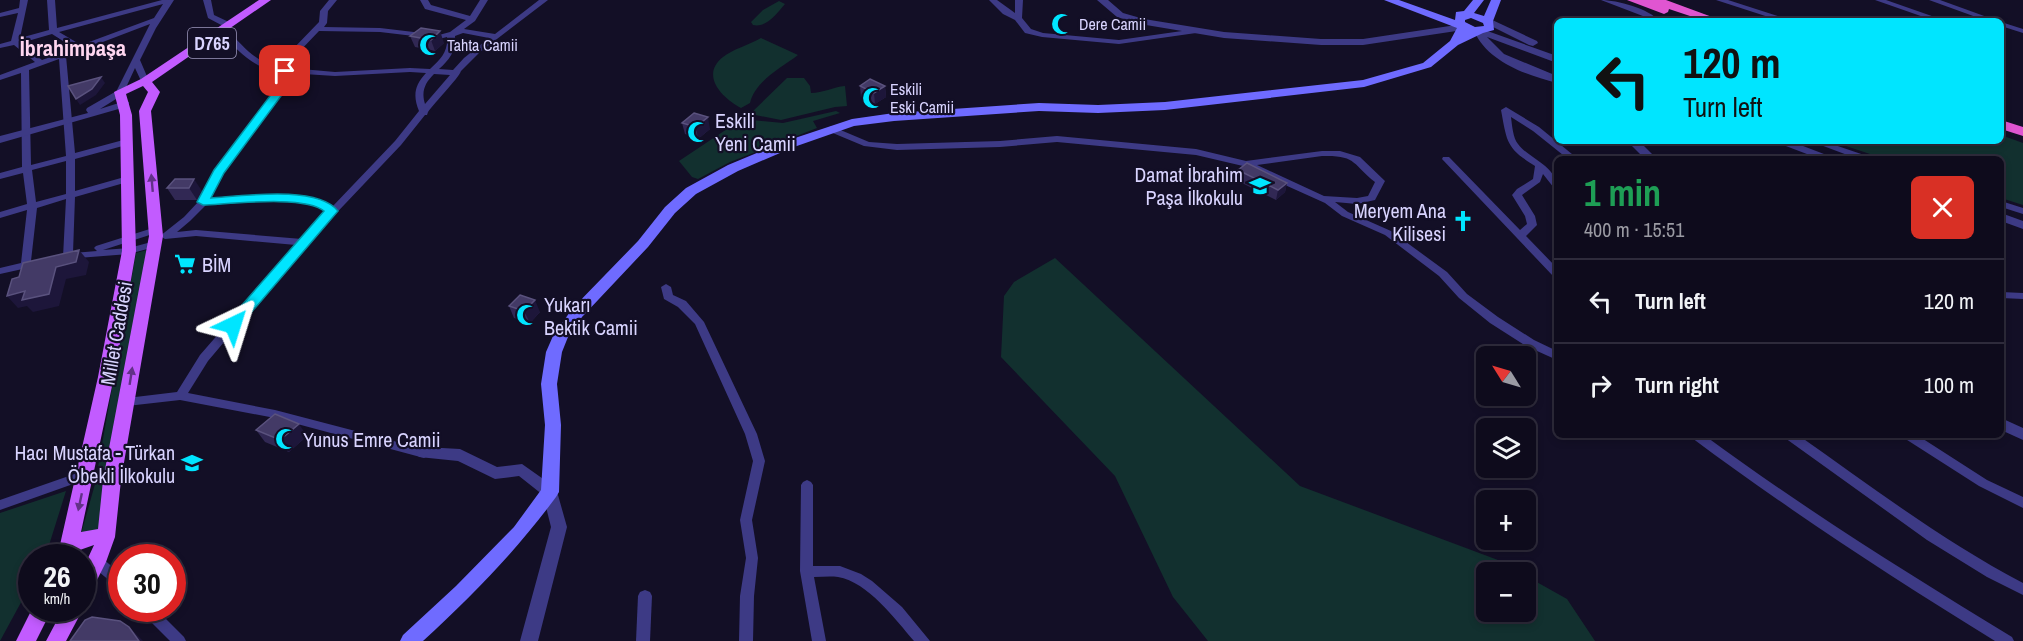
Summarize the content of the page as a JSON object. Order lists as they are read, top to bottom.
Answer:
{
  "streets": {
    "main road": ["D765", "Millet Caddesi"]
  },
  "crossings": [
    ["D765", "Millet Caddesi"]
  ],
  "districts": ["İbrahimpaşa"],
  "places": {
    "mosque": [
      "Dere Camii",
      "Tahta Camii",
      "Eskili Eski Camii",
      "Eskili Yeni Camii",
      "Yukarı Bektik Camii",
      "Yunus Emre Camii"
    ],
    "school or university": ["Damat İbrahim Paşa İlkokulu", "Hacı Mustafa - Türkan Öbekli İlkokulu"],
    "church": ["Meryem Ana Kilisesi"],
    "supermarket": ["BİM"]
  },
  "north": "top left",
  "page": {
    "turn": ["120 m", "Turn left"],
    "heading": ["1 min", "400 m · 15:51"],
    "list": [
      {
        "name": "Turn left",
        "value": "120 m"
      },
      {
        "name": "Turn right",
        "value": "100 m"
      }
    ],
    "map_buttons": ["+", "−"],
    "speed": "26 km/h",
    "limit": "30"
  }
}
